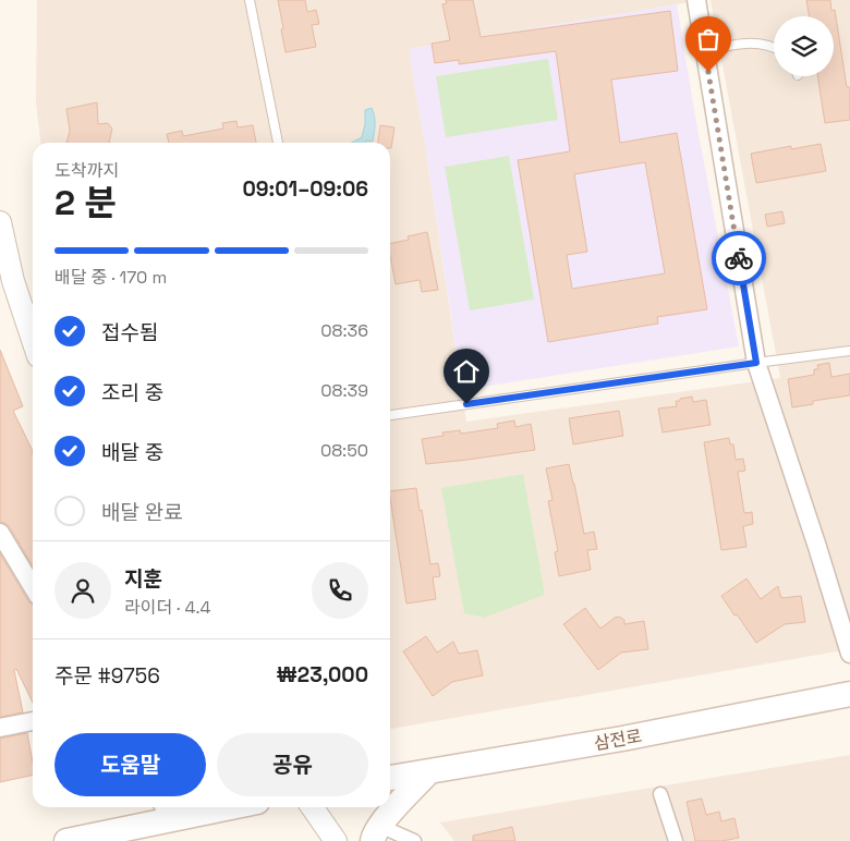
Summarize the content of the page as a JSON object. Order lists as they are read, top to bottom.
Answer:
{
  "streets": {
    "main road": ["삼전로"]
  },
  "page": {
    "heading": ["2 분", "도착까지", "09:01–09:06"],
    "panel": [
      "지훈",
      "라이더 · 4.4",
      "주문 #9756",
      "₩23,000"
    ],
    "bar": "배달 중 · 170 m",
    "list": [
      ["접수됨", "08:36"],
      ["조리 중", "08:39"],
      ["배달 중", "08:50"],
      "배달 완료"
    ],
    "buttons": ["도움말", "공유"]
  }
}
